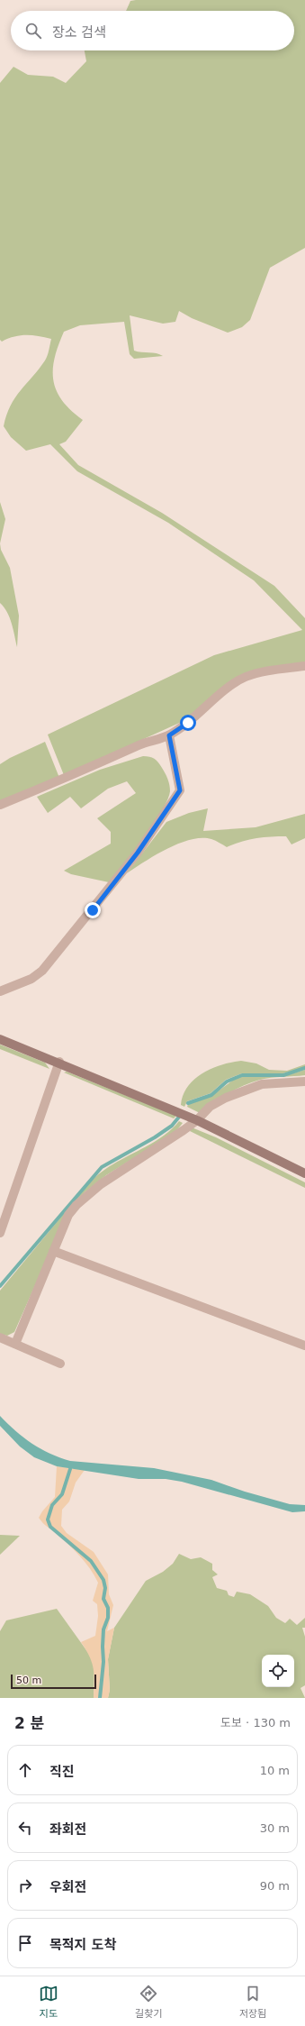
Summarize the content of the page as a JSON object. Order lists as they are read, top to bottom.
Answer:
{
  "scale_bar": "50 m",
  "page": {
    "search": "장소 검색",
    "scale": "50 m",
    "heading": ["2 분", "도보 · 130 m"],
    "list": [
      ["직진", "10 m"],
      ["좌회전", "30 m"],
      ["우회전", "90 m"],
      "목적지 도착"
    ],
    "nav": ["지도", "길찾기", "저장됨"]
  }
}
